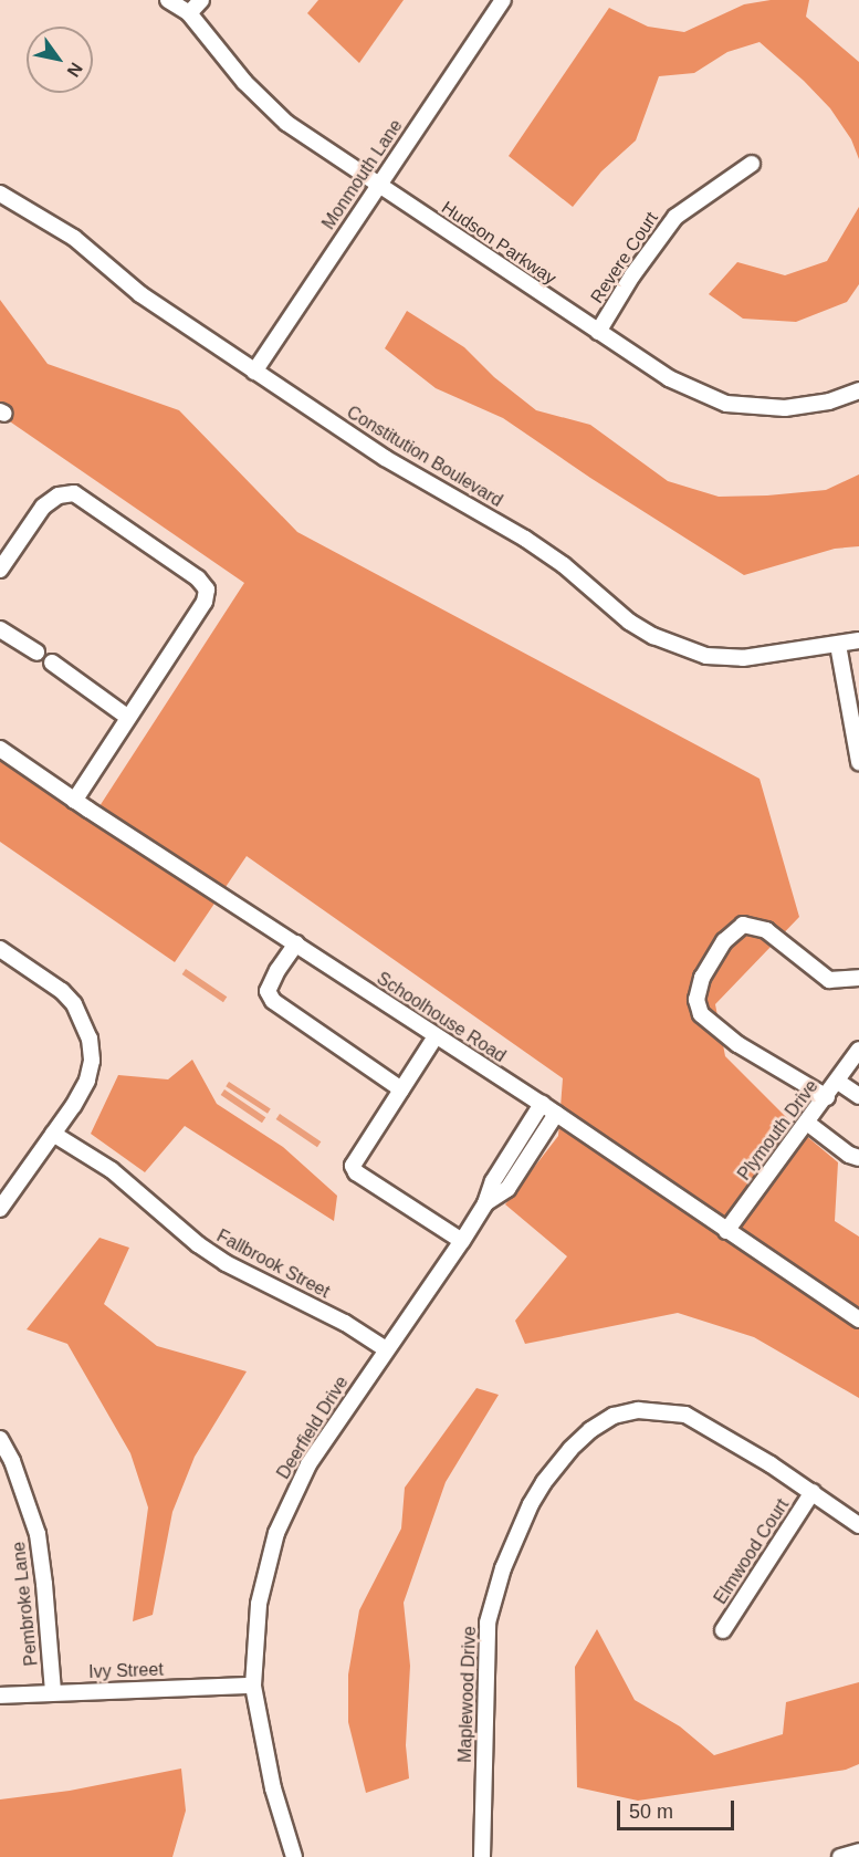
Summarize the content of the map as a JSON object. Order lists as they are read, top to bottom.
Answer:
{
  "streets": {
    "street": [
      "Monmouth Lane",
      "Hudson Parkway",
      "Revere Court",
      "Constitution Boulevard",
      "Schoolhouse Road",
      "Plymouth Drive",
      "Fallbrook Street",
      "Deerfield Drive",
      "Elmwood Court",
      "Pembroke Lane",
      "Ivy Street",
      "Maplewood Drive"
    ]
  },
  "crossings": [
    ["Monmouth Lane", "Hudson Parkway"],
    ["Monmouth Lane", "Constitution Boulevard"],
    ["Hudson Parkway", "Revere Court"],
    ["Schoolhouse Road", "Plymouth Drive"],
    ["Schoolhouse Road", "Deerfield Drive"],
    ["Fallbrook Street", "Deerfield Drive"],
    ["Deerfield Drive", "Ivy Street"],
    ["Elmwood Court", "Maplewood Drive"],
    ["Pembroke Lane", "Ivy Street"]
  ],
  "scale_bar": "50 m",
  "north": "bottom right"
}
